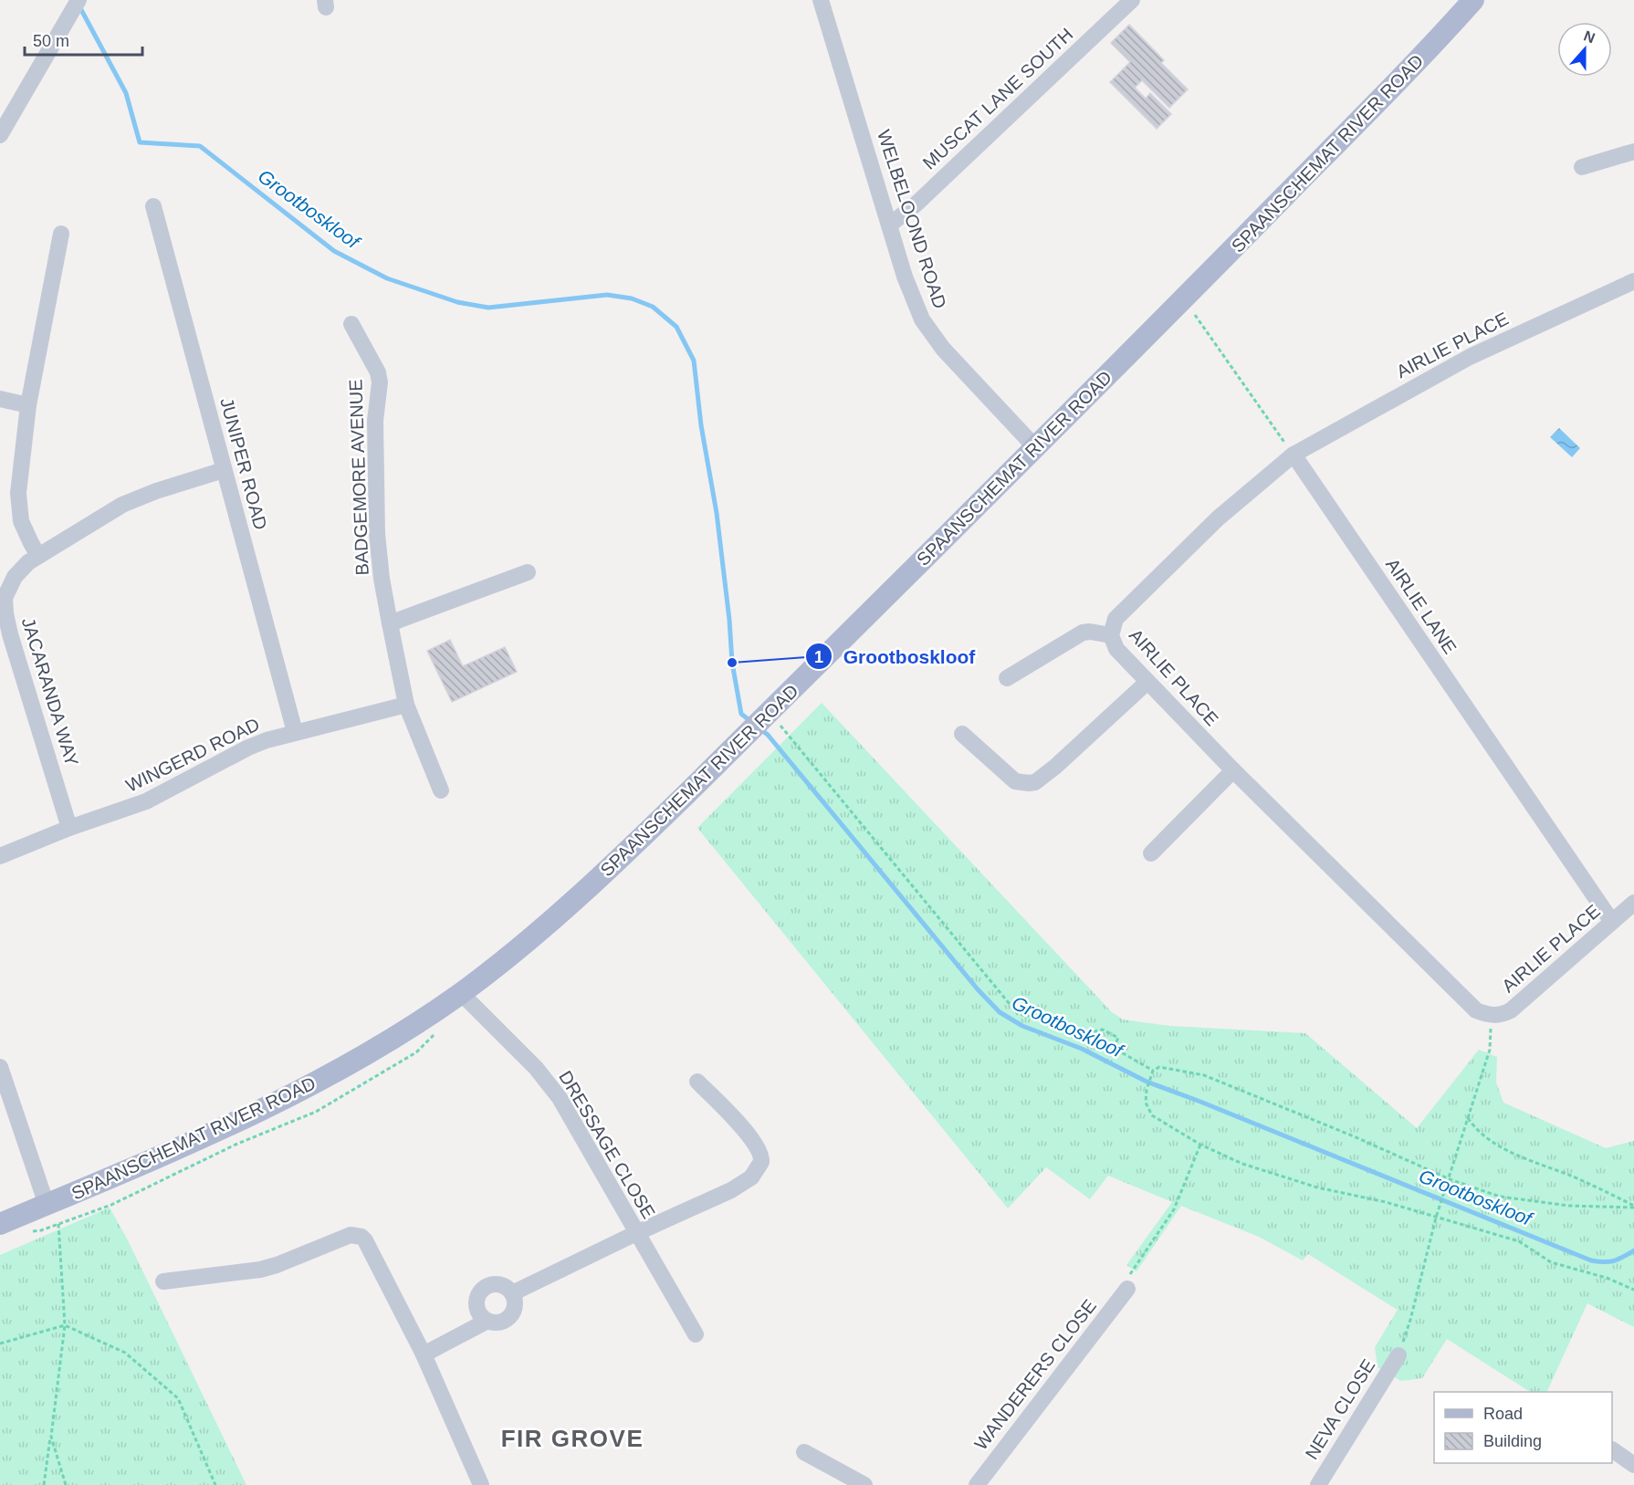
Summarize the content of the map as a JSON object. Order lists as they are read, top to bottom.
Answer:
{
  "streets": {
    "main road": ["SPAANSCHEMAT RIVER ROAD"],
    "street": [
      "MUSCAT LANE SOUTH",
      "WELBELOOND ROAD",
      "AIRLIE PLACE",
      "JUNIPER ROAD",
      "BADGEMORE AVENUE",
      "AIRLIE LANE",
      "JACARANDA WAY",
      "WINGERD ROAD",
      "DRESSAGE CLOSE",
      "WANDERERS CLOSE",
      "NEVA CLOSE"
    ]
  },
  "crossings": [
    ["MUSCAT LANE SOUTH", "WELBELOOND ROAD"],
    ["SPAANSCHEMAT RIVER ROAD", "WELBELOOND ROAD"],
    ["SPAANSCHEMAT RIVER ROAD", "DRESSAGE CLOSE"],
    ["AIRLIE PLACE", "AIRLIE LANE"],
    ["JUNIPER ROAD", "JACARANDA WAY"],
    ["JUNIPER ROAD", "WINGERD ROAD"],
    ["BADGEMORE AVENUE", "WINGERD ROAD"],
    ["JACARANDA WAY", "WINGERD ROAD"]
  ],
  "districts": ["FIR GROVE"],
  "water": ["Grootboskloof"],
  "places": ["Grootboskloof"],
  "legend": ["Road", "Building"],
  "scale_bar": "50 m",
  "north": "top"
}
